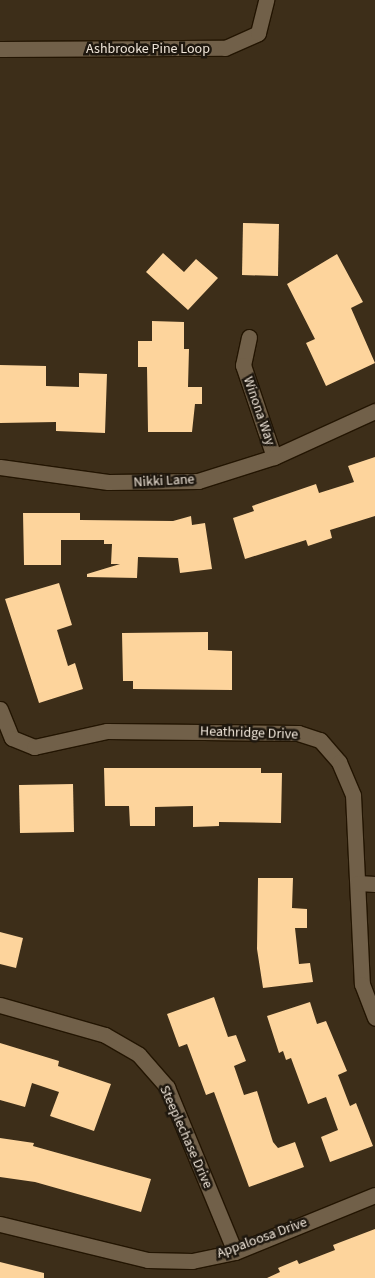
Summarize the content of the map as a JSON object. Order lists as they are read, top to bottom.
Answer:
{
  "streets": {
    "street": [
      "Ashbrooke Pine Loop",
      "Winona Way",
      "Nikki Lane",
      "Heathridge Drive",
      "Steeplechase Drive",
      "Appaloosa Drive"
    ]
  },
  "crossings": [
    ["Winona Way", "Nikki Lane"],
    ["Steeplechase Drive", "Appaloosa Drive"]
  ]
}
